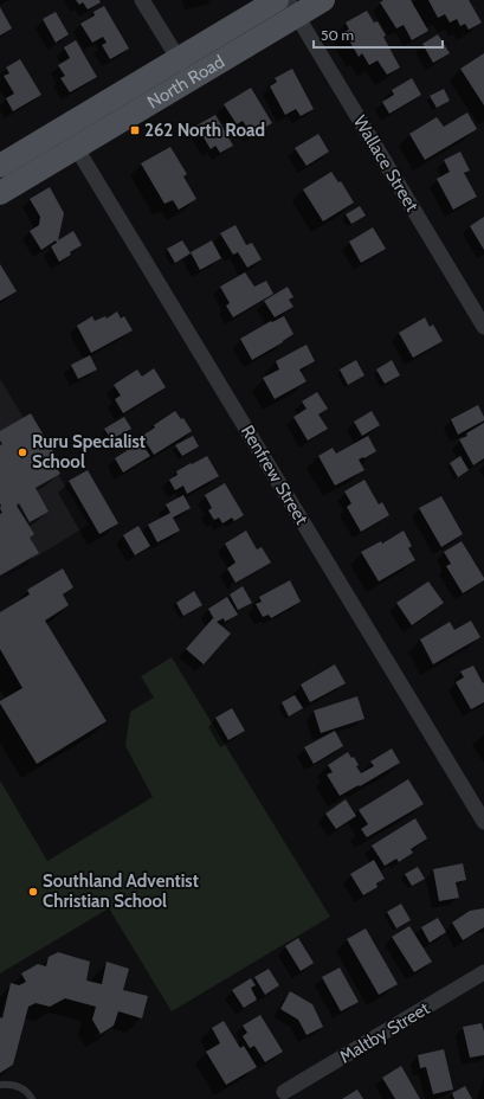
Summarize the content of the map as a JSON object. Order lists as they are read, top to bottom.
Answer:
{
  "streets": {
    "main road": ["North Road"],
    "street": ["Wallace Street", "Renfrew Street", "Maltby Street"]
  },
  "crossings": [
    ["North Road", "Wallace Street"],
    ["North Road", "Renfrew Street"]
  ],
  "places": {
    "transit": ["262 North Road"],
    "other": ["Ruru Specialist School", "Southland Adventist Christian School"]
  },
  "scale_bar": "50 m"
}
